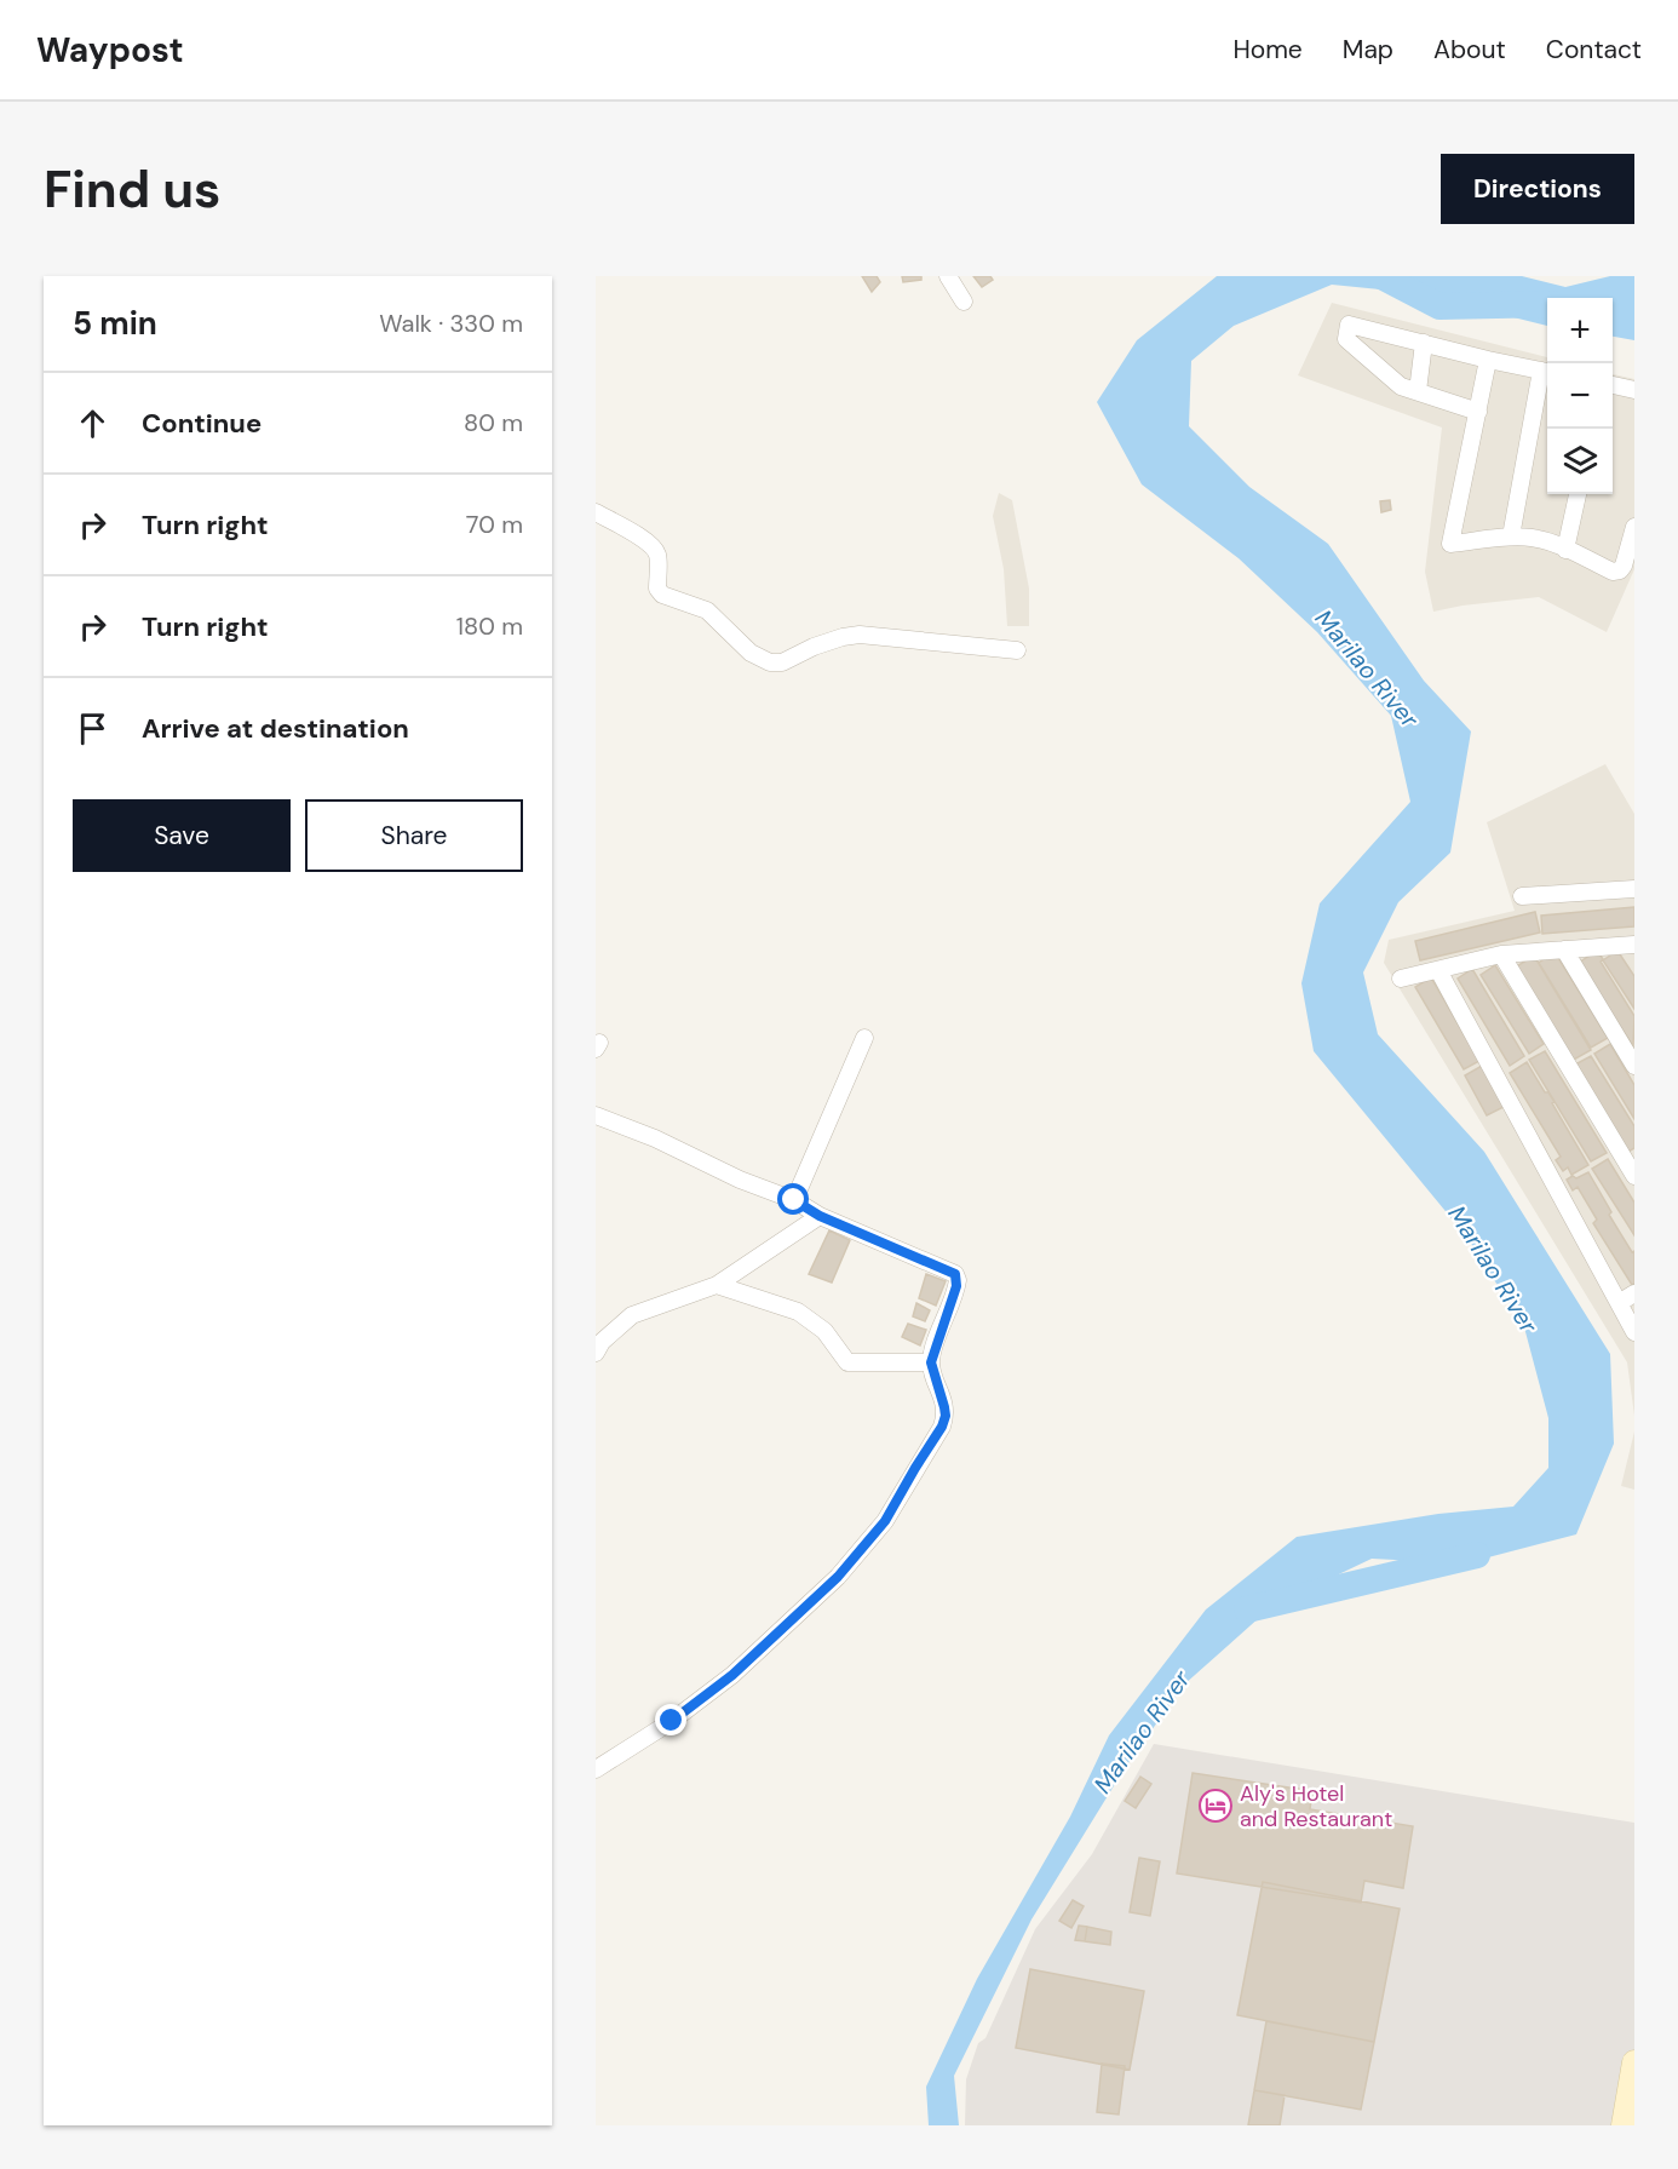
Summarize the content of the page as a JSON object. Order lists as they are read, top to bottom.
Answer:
{
  "water": ["Marilao River"],
  "places": {
    "hotel": ["Aly's Hotel and Restaurant"]
  },
  "page": {
    "header": "Waypost",
    "nav": [
      "Home",
      "Map",
      "About",
      "Contact"
    ],
    "buttons": [
      "Directions",
      ["Save", "Share"]
    ],
    "title": "Find us",
    "heading": ["5 min", "Walk · 330 m"],
    "map_buttons": ["+", "−"],
    "list": [
      ["Continue", "80 m"],
      ["Turn right", "70 m"],
      ["Turn right", "180 m"],
      "Arrive at destination"
    ]
  }
}
